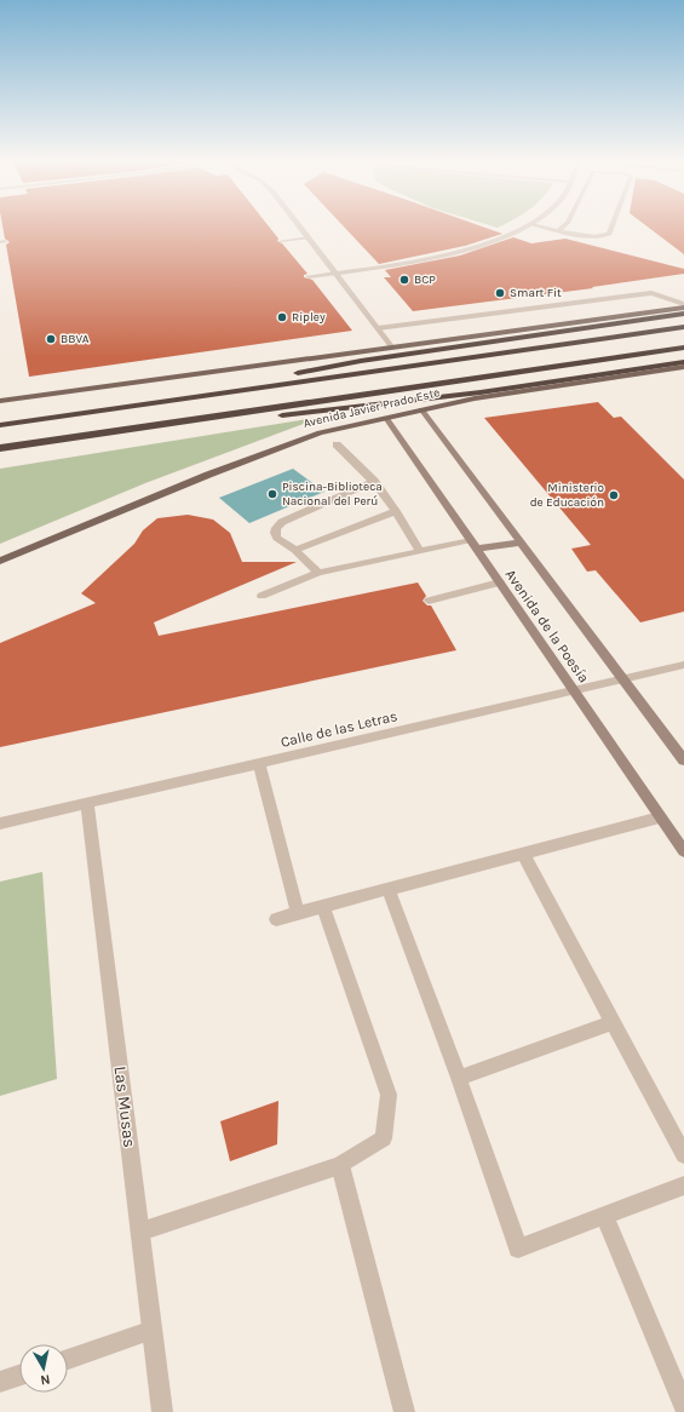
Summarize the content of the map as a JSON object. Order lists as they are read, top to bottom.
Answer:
{
  "streets": {
    "highway": ["Avenida Javier Prado Este"],
    "street": ["Avenida de la Poesía", "Calle de las Letras", "Las Musas"]
  },
  "crossings": [
    ["Avenida Javier Prado Este", "Avenida de la Poesía"],
    ["Avenida de la Poesía", "Calle de las Letras"],
    ["Calle de las Letras", "Las Musas"]
  ],
  "places": [
    "BCP",
    "Smart Fit",
    "Ripley",
    "BBVA",
    "Piscina-Biblioteca Nacional del Perú",
    "Ministerio de Educación"
  ],
  "north": "bottom"
}
